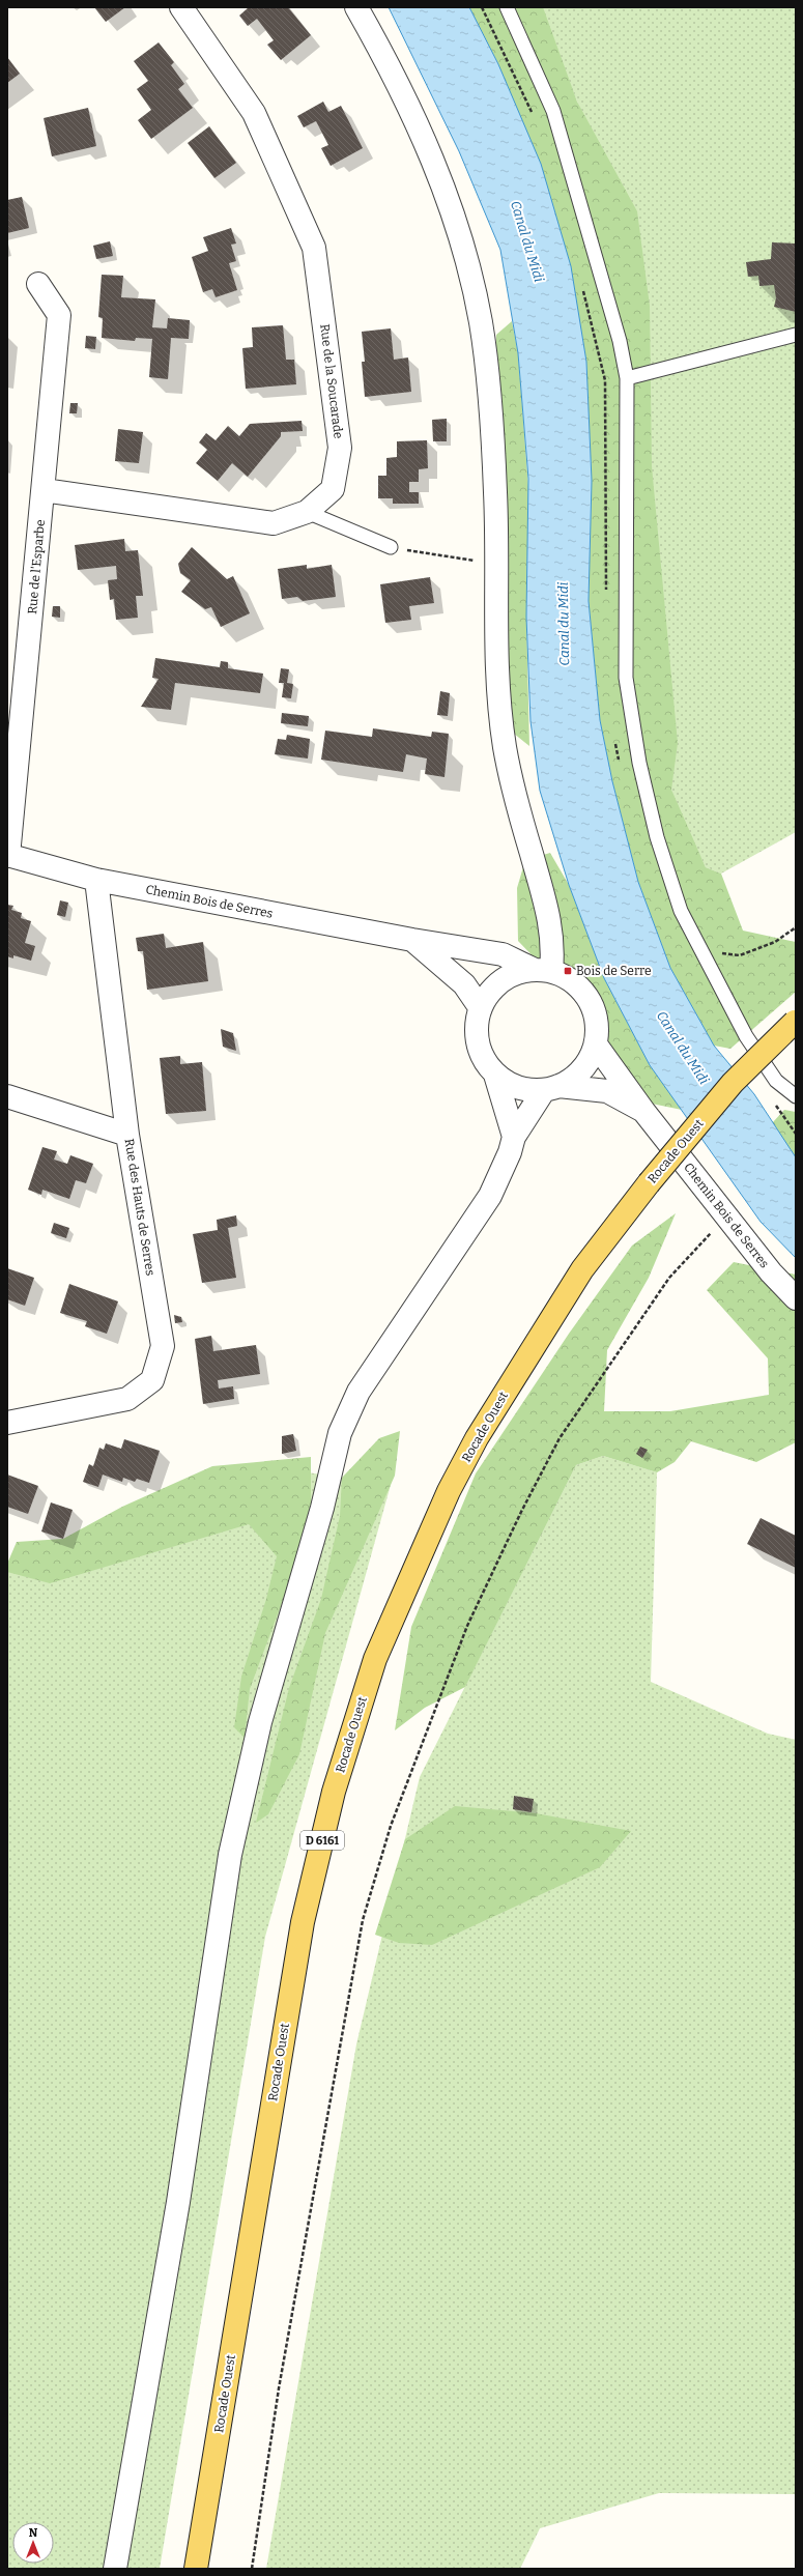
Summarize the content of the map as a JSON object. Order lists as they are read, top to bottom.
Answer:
{
  "streets": {
    "main road": ["Rocade Ouest", "D 6161"],
    "street": [
      "Rue de la Soucarade",
      "Rue de l'Esparbe",
      "Chemin Bois de Serres",
      "Rue des Hauts de Serres"
    ]
  },
  "crossings": [
    ["Rue de la Soucarade", "Rue de l'Esparbe"],
    ["Rue de l'Esparbe", "Chemin Bois de Serres"],
    ["Chemin Bois de Serres", "Rue des Hauts de Serres"]
  ],
  "water": ["Canal du Midi"],
  "places": {
    "transit": ["Bois de Serre"]
  },
  "north": "top"
}
